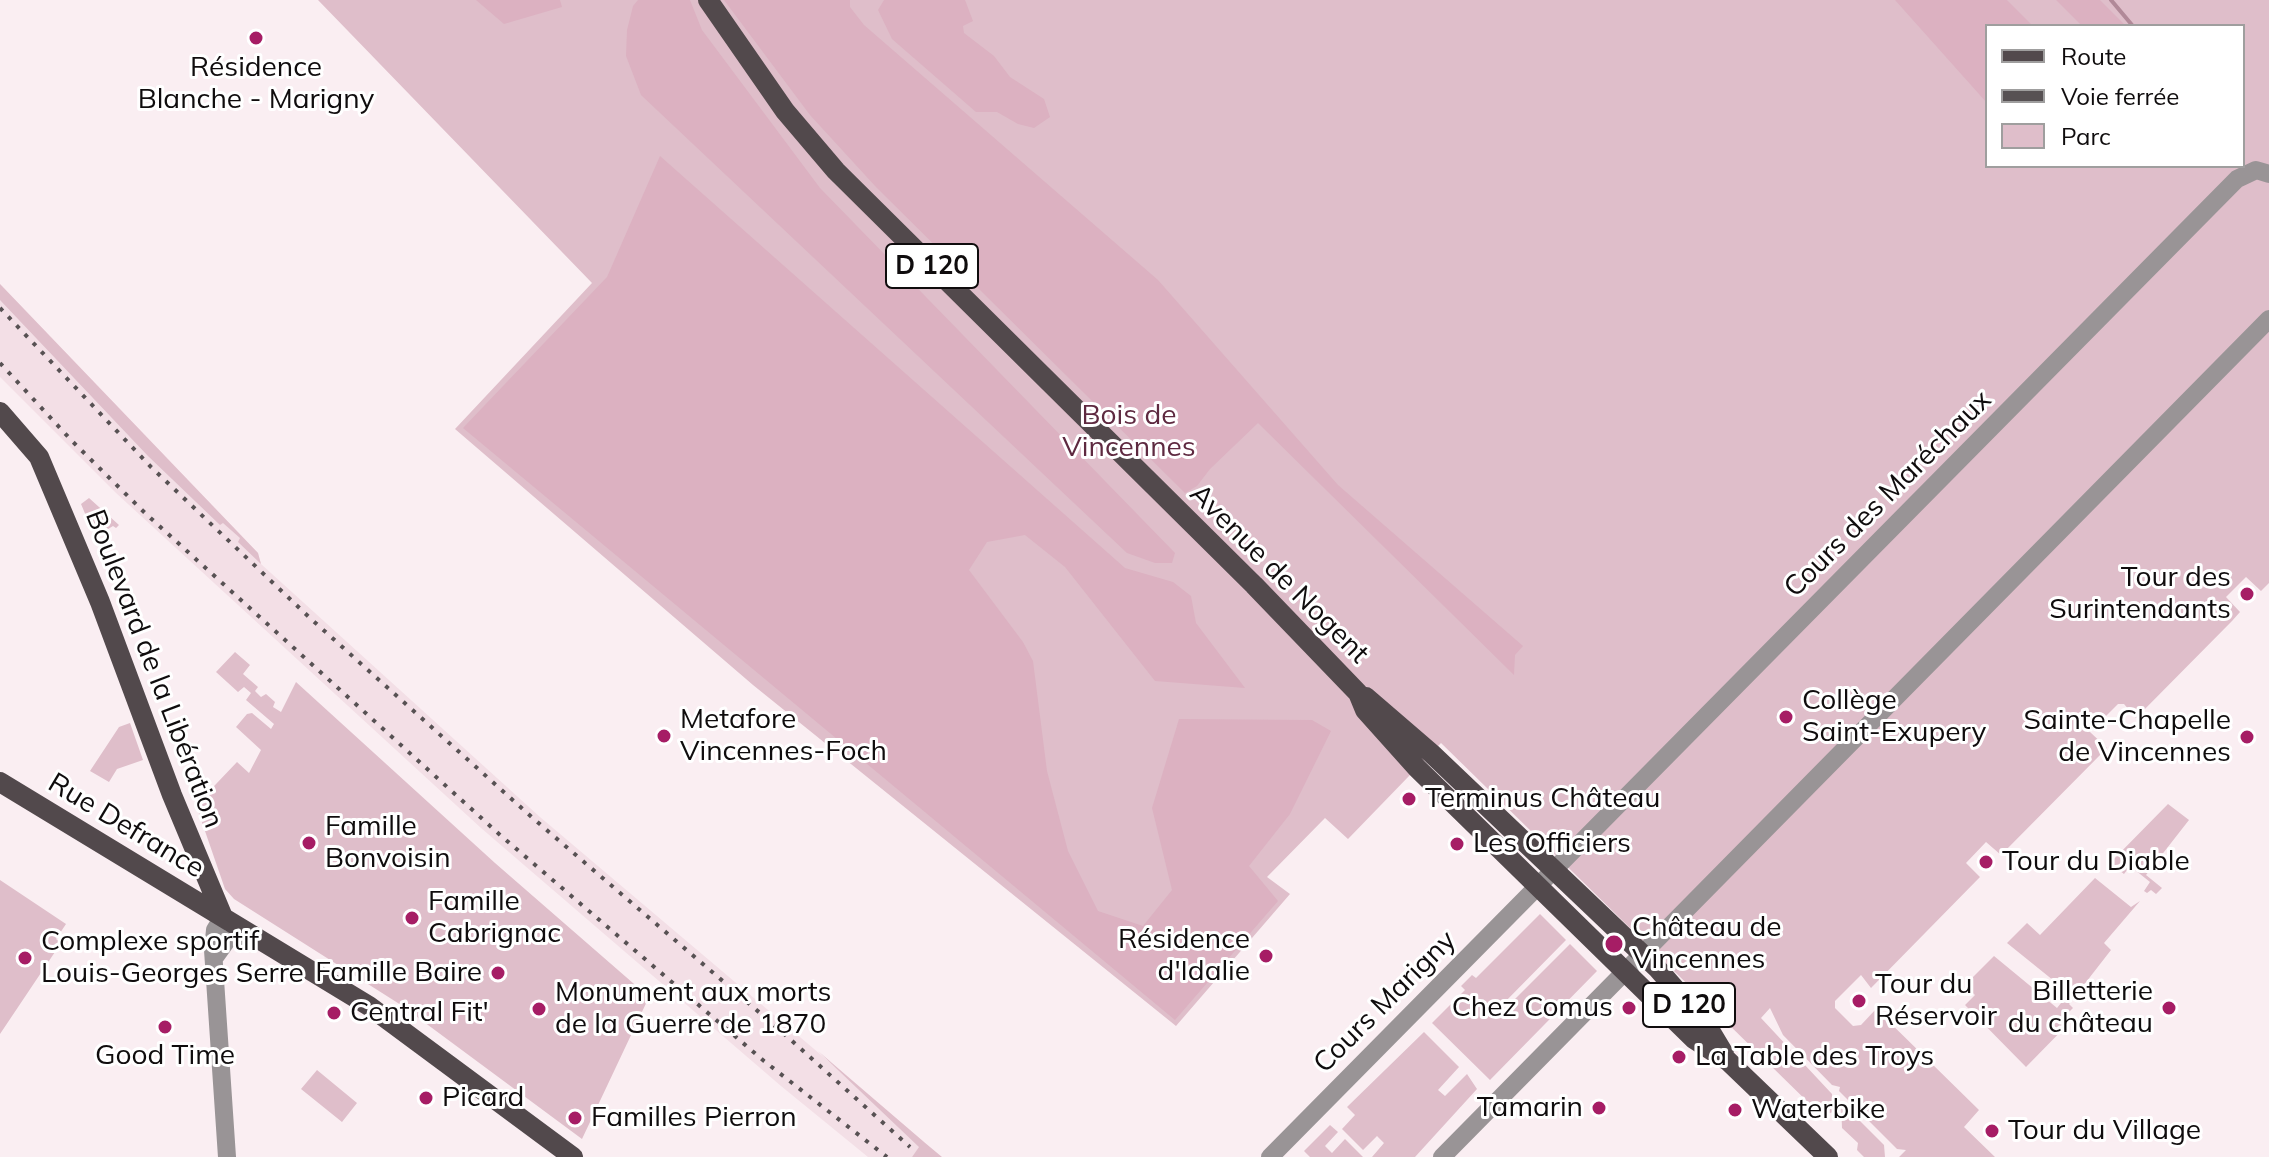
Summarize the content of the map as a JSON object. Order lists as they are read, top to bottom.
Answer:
{
  "streets": {
    "main road": [
      "D 120",
      "Avenue de Nogent",
      "Boulevard de la Libération",
      "Rue Defrance"
    ],
    "street": ["Cours des Maréchaux", "Cours Marigny"]
  },
  "crossings": [
    ["D 120", "Cours des Maréchaux"],
    ["D 120", "Avenue de Nogent"],
    ["D 120", "Cours Marigny"],
    ["Cours des Maréchaux", "Avenue de Nogent"],
    ["Cours des Maréchaux", "Cours Marigny"],
    ["Avenue de Nogent", "Cours Marigny"],
    ["Boulevard de la Libération", "Rue Defrance"]
  ],
  "parks": ["Bois de Vincennes"],
  "places": [
    "Résidence Blanche - Marigny",
    "Tour des Surintendants",
    "Collège Saint-Exupery",
    "Metafore Vincennes-Foch",
    "Sainte-Chapelle de Vincennes",
    "Terminus Château",
    "Famille Bonvoisin",
    "Les Officiers",
    "Tour du Diable",
    "Famille Cabrignac",
    "Château de Vincennes",
    "Résidence d'Idalie",
    "Complexe sportif Louis-Georges Serre",
    "Famille Baire",
    "Tour du Réservoir",
    "Chez Comus",
    "Billetterie du château",
    "Monument aux morts de la Guerre de 1870",
    "Central Fit'",
    "Good Time",
    "La Table des Troys",
    "Picard",
    "Tamarin",
    "Waterbike",
    "Familles Pierron",
    "Tour du Village"
  ],
  "legend": ["Route", "Voie ferrée", "Parc"]
}
